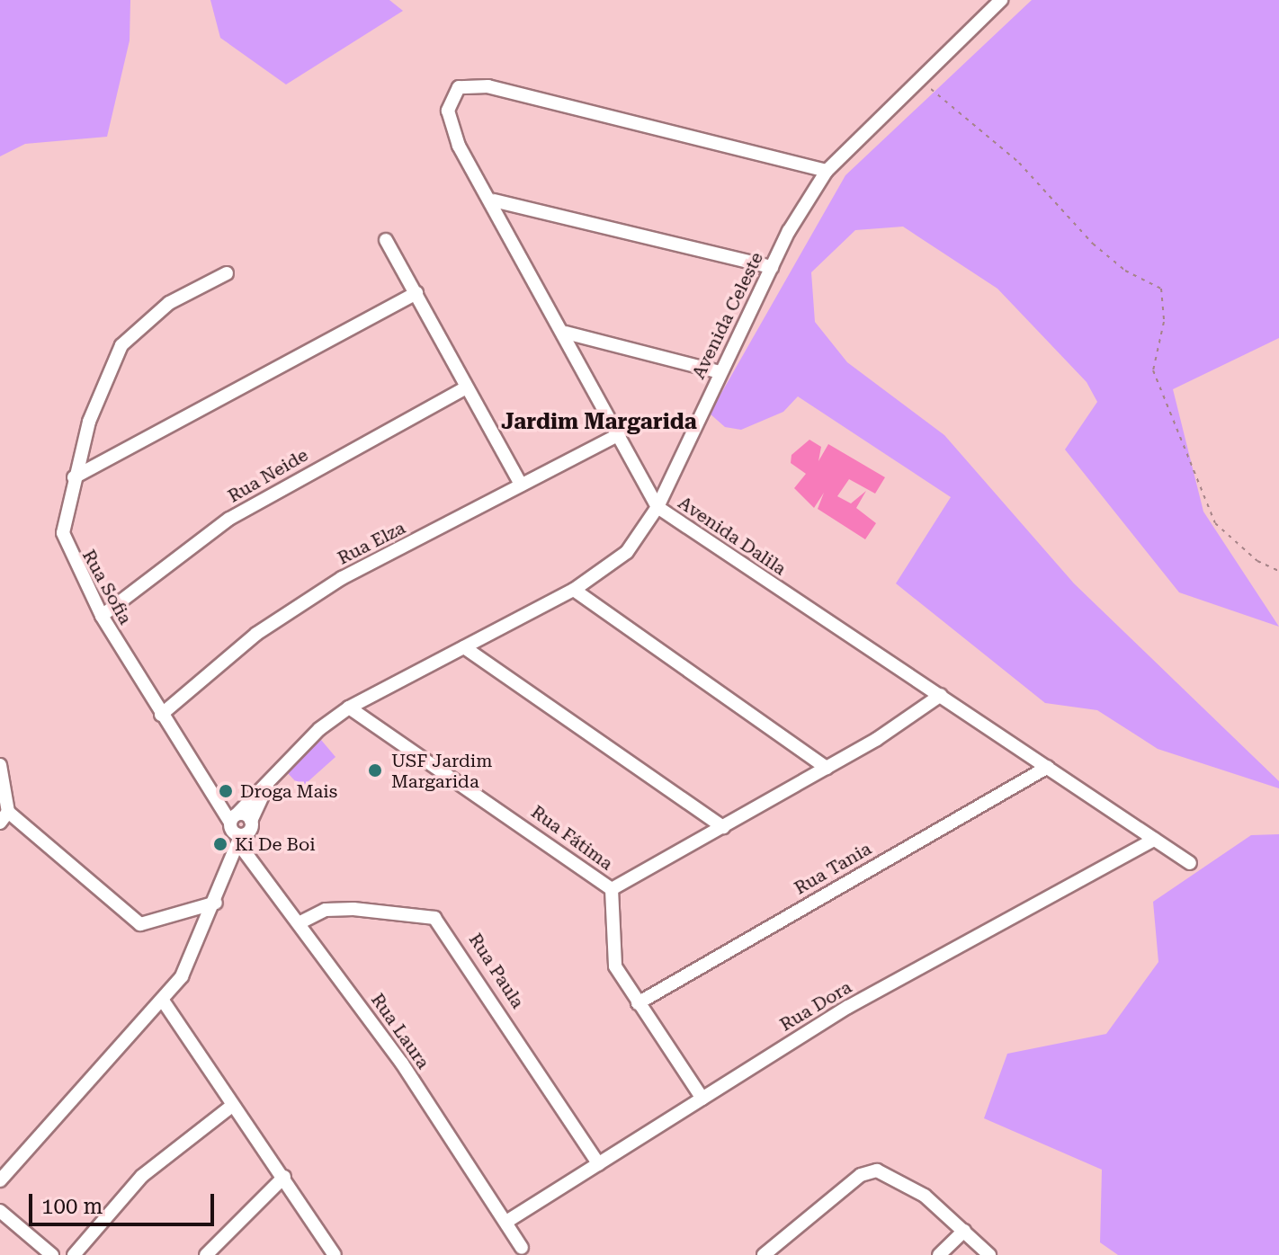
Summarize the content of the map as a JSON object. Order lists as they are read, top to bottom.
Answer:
{
  "streets": {
    "street": [
      "Avenida Celeste",
      "Rua Neide",
      "Avenida Dalila",
      "Rua Elza",
      "Rua Sofia",
      "Rua Fátima",
      "Rua Tania",
      "Rua Paula",
      "Rua Dora",
      "Rua Laura"
    ]
  },
  "crossings": [
    ["Avenida Celeste", "Avenida Dalila"],
    ["Avenida Celeste", "Rua Sofia"],
    ["Avenida Celeste", "Rua Fátima"],
    ["Avenida Celeste", "Rua Laura"],
    ["Rua Neide", "Rua Sofia"],
    ["Avenida Dalila", "Rua Elza"],
    ["Avenida Dalila", "Rua Tania"],
    ["Avenida Dalila", "Rua Dora"],
    ["Rua Elza", "Rua Sofia"],
    ["Rua Sofia", "Rua Laura"],
    ["Rua Fátima", "Rua Tania"],
    ["Rua Fátima", "Rua Dora"],
    ["Rua Paula", "Rua Dora"],
    ["Rua Paula", "Rua Laura"],
    ["Rua Dora", "Rua Laura"]
  ],
  "districts": ["Jardim Margarida"],
  "places": ["USF Jardim Margarida", "Droga Mais", "Ki De Boi"],
  "scale_bar": "100 m"
}
